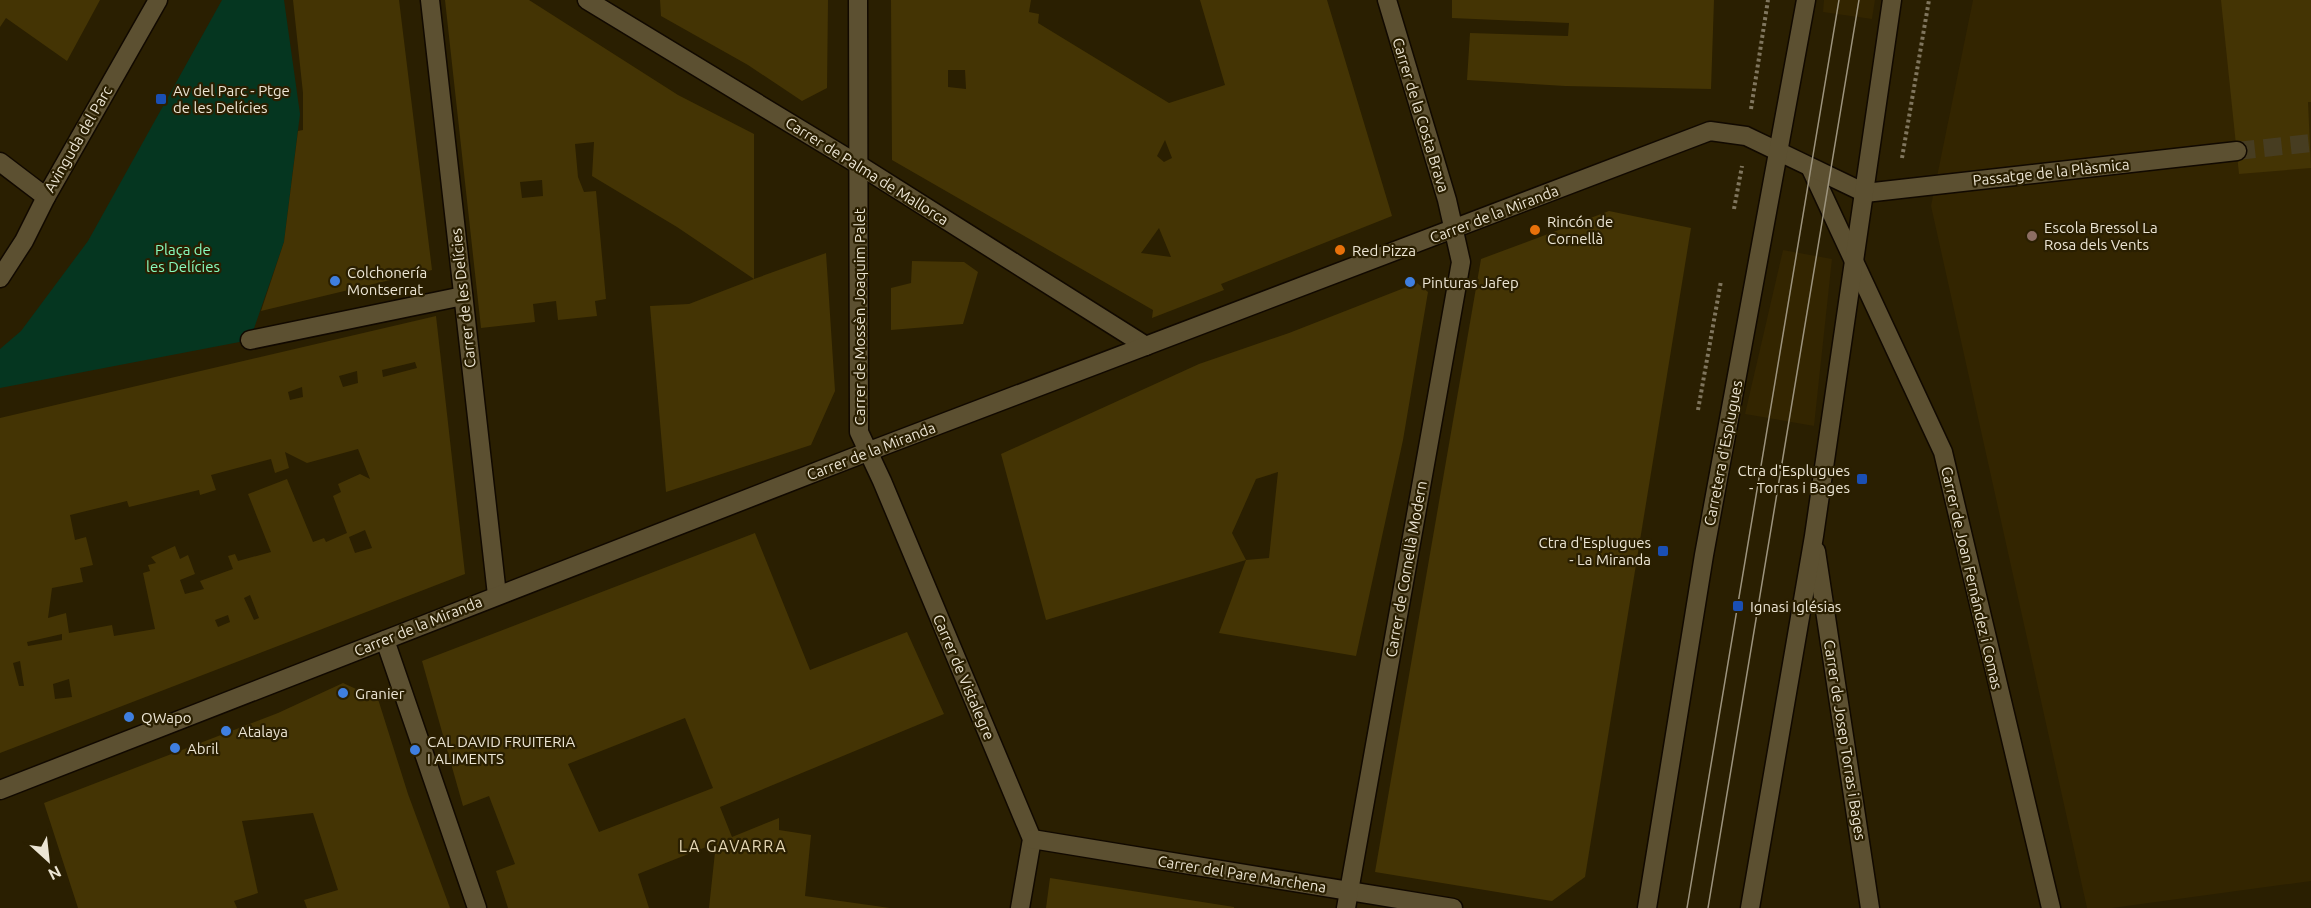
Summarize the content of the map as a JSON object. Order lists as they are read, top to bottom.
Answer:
{
  "streets": {
    "street": [
      "Carrer de la Costa Brava",
      "Avinguda del Parc",
      "Carrer de Palma de Mallorca",
      "Passatge de la Plàsmica",
      "Carrer de la Miranda",
      "Carrer de les Delícies",
      "Carrer de Mossèn Joaquim Palet",
      "Carretera d'Esplugues",
      "Carrer de Cornellà Modern",
      "Carrer de Joan Fernández i Comas",
      "Carrer de Vistalegre",
      "Carrer de Josep Torras i Bages",
      "Carrer del Pare Marchena"
    ]
  },
  "crossings": [
    ["Carrer de la Costa Brava", "Carrer de la Miranda"],
    ["Carrer de la Costa Brava", "Carrer de Cornellà Modern"],
    ["Carrer de Palma de Mallorca", "Carrer de la Miranda"],
    ["Carrer de Palma de Mallorca", "Carrer de Mossèn Joaquim Palet"],
    ["Passatge de la Plàsmica", "Carrer de la Miranda"],
    ["Carrer de la Miranda", "Carrer de les Delícies"],
    ["Carrer de la Miranda", "Carrer de Mossèn Joaquim Palet"],
    ["Carrer de la Miranda", "Carretera d'Esplugues"],
    ["Carrer de la Miranda", "Carrer de Cornellà Modern"],
    ["Carrer de la Miranda", "Carrer de Joan Fernández i Comas"],
    ["Carrer de la Miranda", "Carrer de Vistalegre"],
    ["Carrer de Mossèn Joaquim Palet", "Carrer de Vistalegre"],
    ["Carrer de Cornellà Modern", "Carrer del Pare Marchena"],
    ["Carrer de Vistalegre", "Carrer del Pare Marchena"]
  ],
  "districts": ["LA GAVARRA"],
  "parks": ["Plaça de les Delícies"],
  "places": {
    "transit": [
      "Av del Parc - Ptge de les Delícies",
      "Ctra d'Esplugues - Torras i Bages",
      "Ctra d'Esplugues - La Miranda",
      "Ignasi Iglésias"
    ],
    "other": [
      "Rincón de Cornellà",
      "Escola Bressol La Rosa dels Vents",
      "Red Pizza",
      "Colchonería Montserrat",
      "Pinturas Jafep",
      "Granier",
      "QWapo",
      "Atalaya",
      "Abril",
      "CAL DAVID FRUITERIA I ALIMENTS"
    ]
  },
  "north": "bottom right"
}
